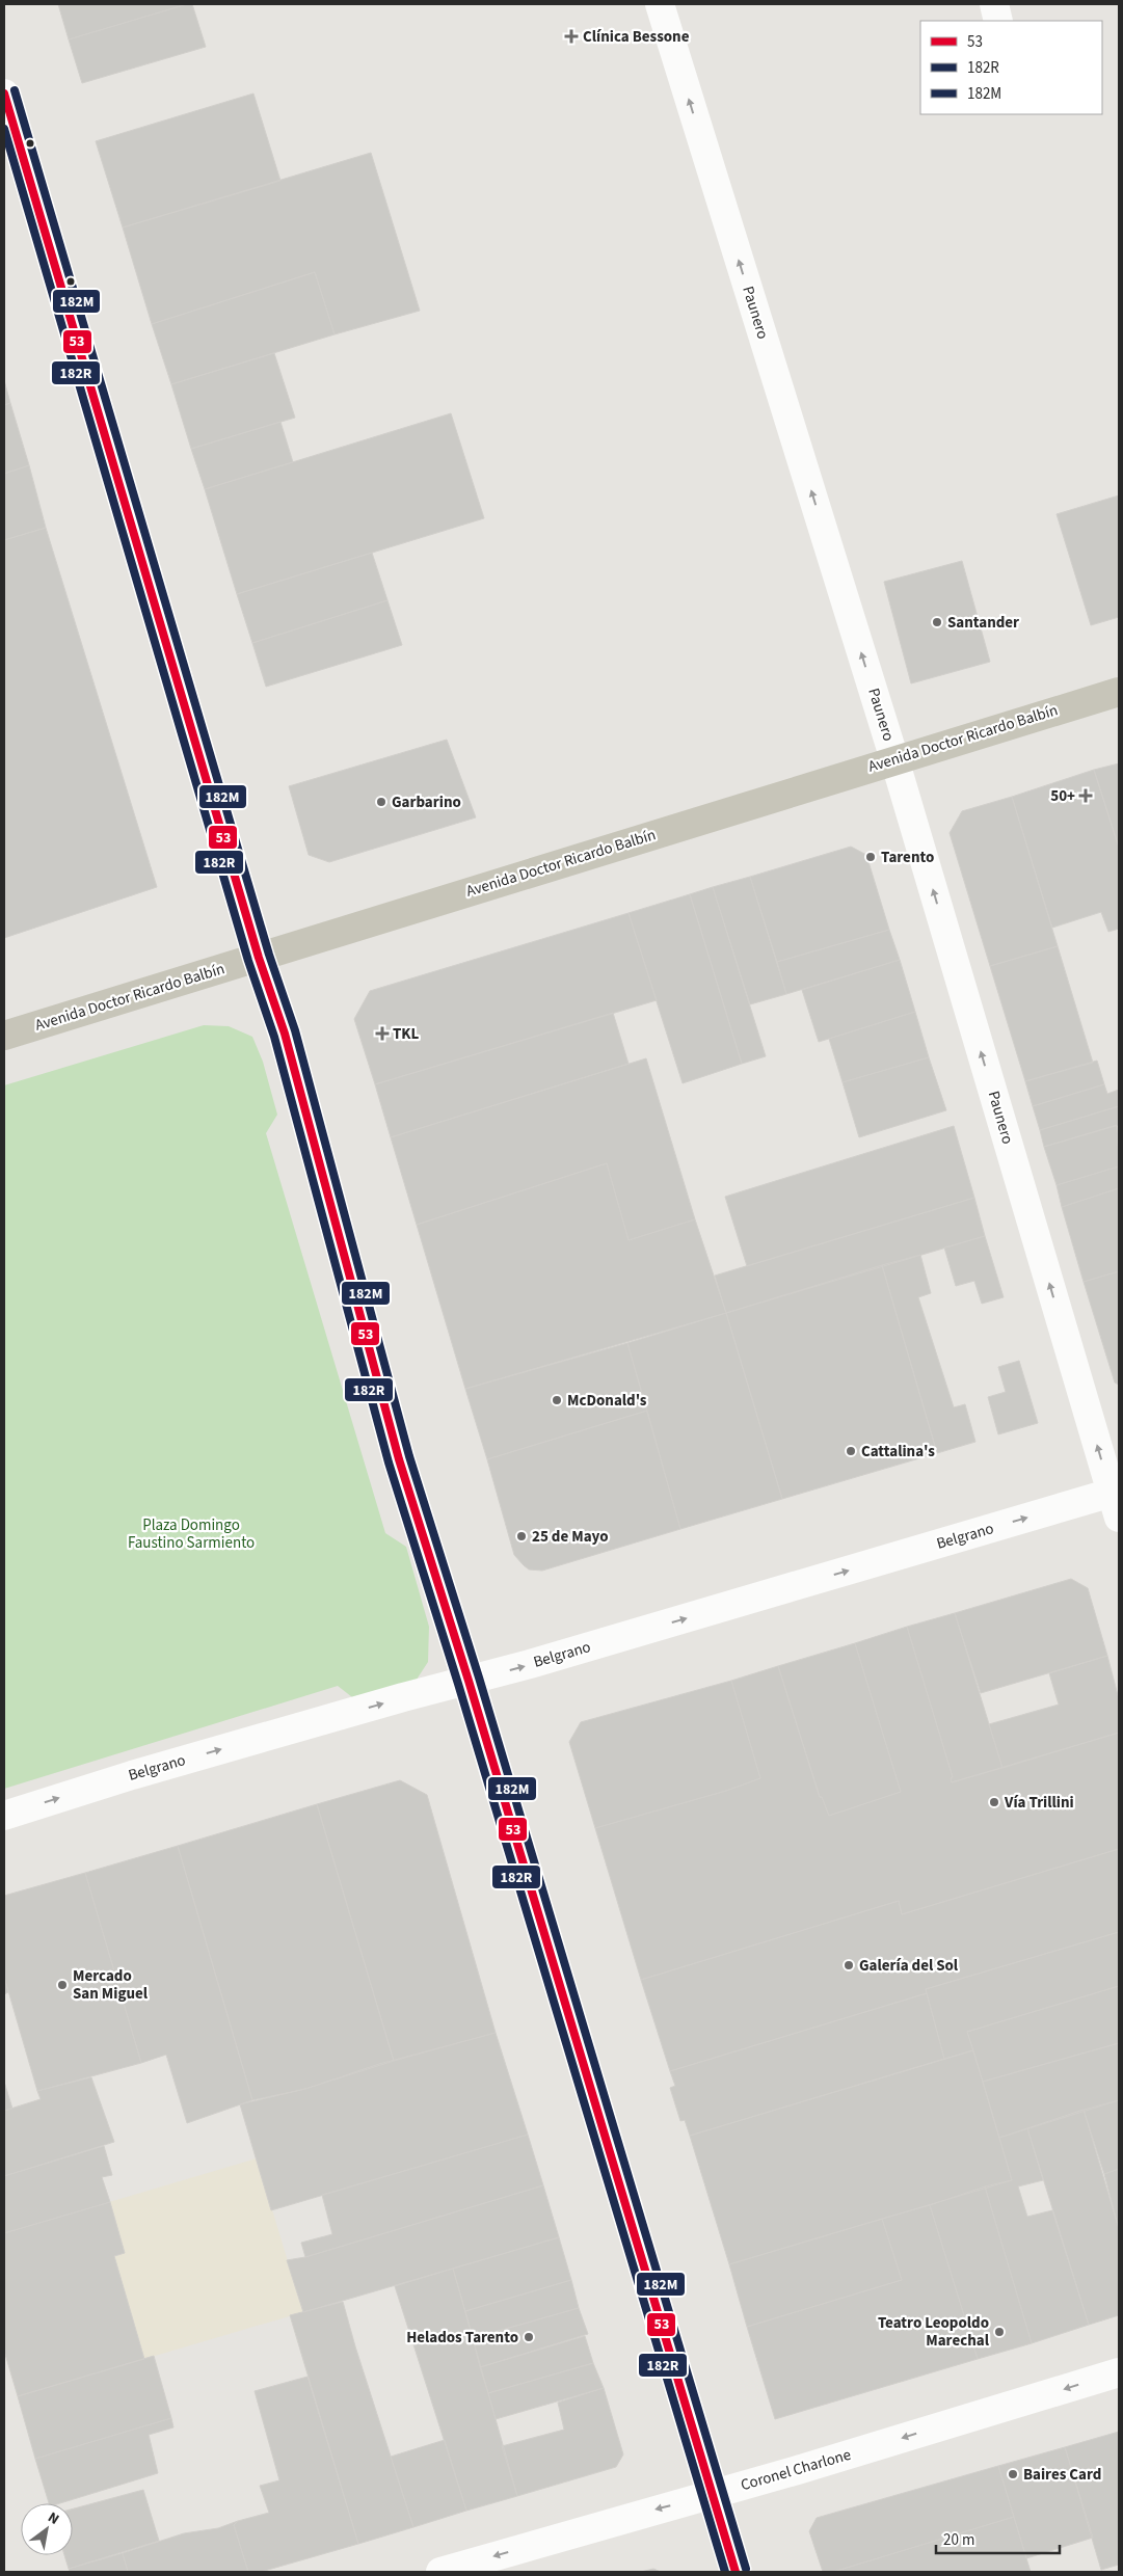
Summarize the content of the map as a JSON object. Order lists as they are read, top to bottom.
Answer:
{
  "streets": {
    "main road": ["Avenida Doctor Ricardo Balbín"],
    "street": ["Paunero", "Belgrano", "Coronel Charlone"]
  },
  "crossings": [
    ["Paunero", "Avenida Doctor Ricardo Balbín"],
    ["Paunero", "Belgrano"]
  ],
  "one_way": ["Paunero", "Belgrano", "Coronel Charlone"],
  "parks": ["Plaza Domingo Faustino Sarmiento"],
  "places": {
    "health": ["Clínica Bessone", "50+", "TKL"],
    "other": [
      "Santander",
      "Garbarino",
      "Tarento",
      "McDonald's",
      "Cattalina's",
      "25 de Mayo",
      "Vía Trillini",
      "Galería del Sol",
      "Mercado San Miguel",
      "Teatro Leopoldo Marechal",
      "Helados Tarento",
      "Baires Card"
    ]
  },
  "lines": ["transit line 182M", "transit line 53", "transit line 182R"],
  "legend": ["53", "182R", "182M"],
  "scale_bar": "20 m",
  "north": "top right"
}
